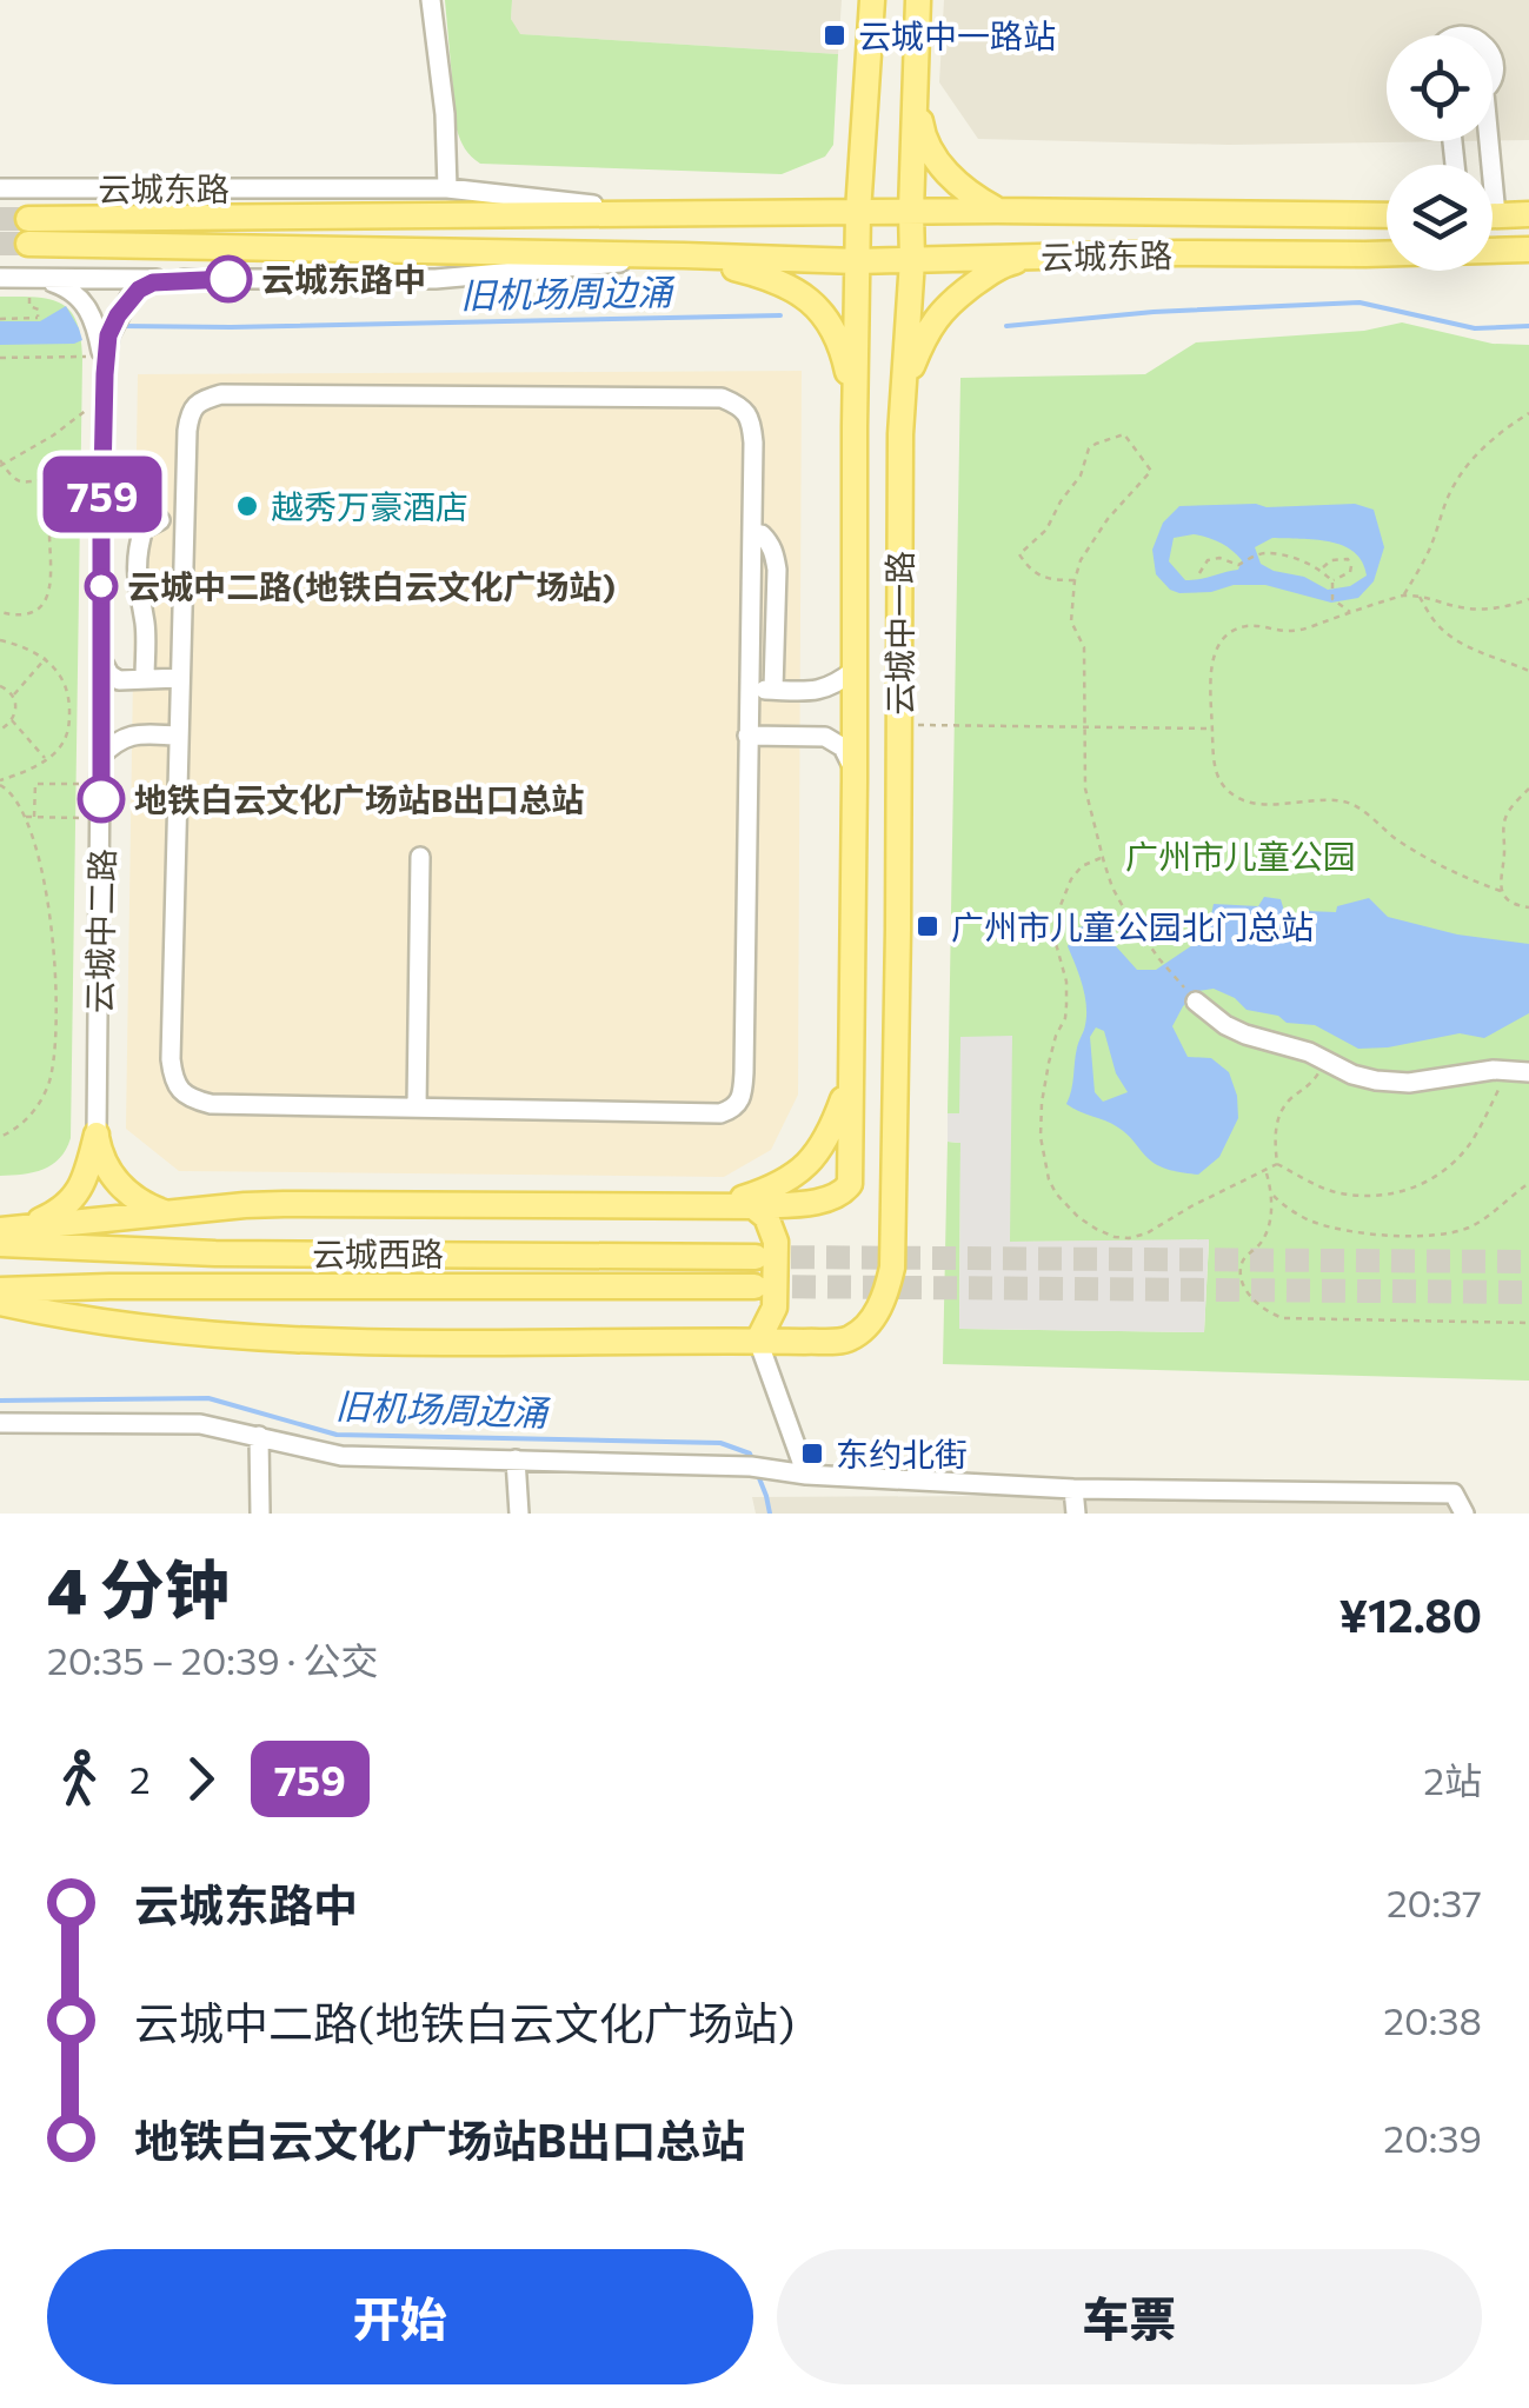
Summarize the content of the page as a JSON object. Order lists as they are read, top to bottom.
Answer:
{
  "streets": {
    "main road": ["云城东路", "云城中一路", "云城西路"],
    "street": ["云城中二路"]
  },
  "crossings": [
    ["云城东路", "云城中一路"]
  ],
  "water": ["旧机场周边涌"],
  "parks": ["广州市儿童公园"],
  "places": {
    "transit": ["云城中一路站", "广州市儿童公园北门总站", "东约北街"],
    "other": [
      "云城东路中",
      "越秀万豪酒店",
      "云城中二路(地铁白云文化广场站)",
      "地铁白云文化广场站B出口总站"
    ]
  },
  "lines": ["bus line 759"],
  "page": {
    "on_map": "759",
    "heading": ["4 分钟", "20:35 – 20:39 · 公交", "¥12.80"],
    "legs": ["2", "759", "2站"],
    "list": [
      {
        "name": "云城东路中",
        "value": "20:37"
      },
      {
        "name": "云城中二路(地铁白云文化广场站)",
        "value": "20:38"
      },
      {
        "name": "地铁白云文化广场站B出口总站",
        "value": "20:39"
      }
    ],
    "buttons": ["开始", "车票"]
  }
}
